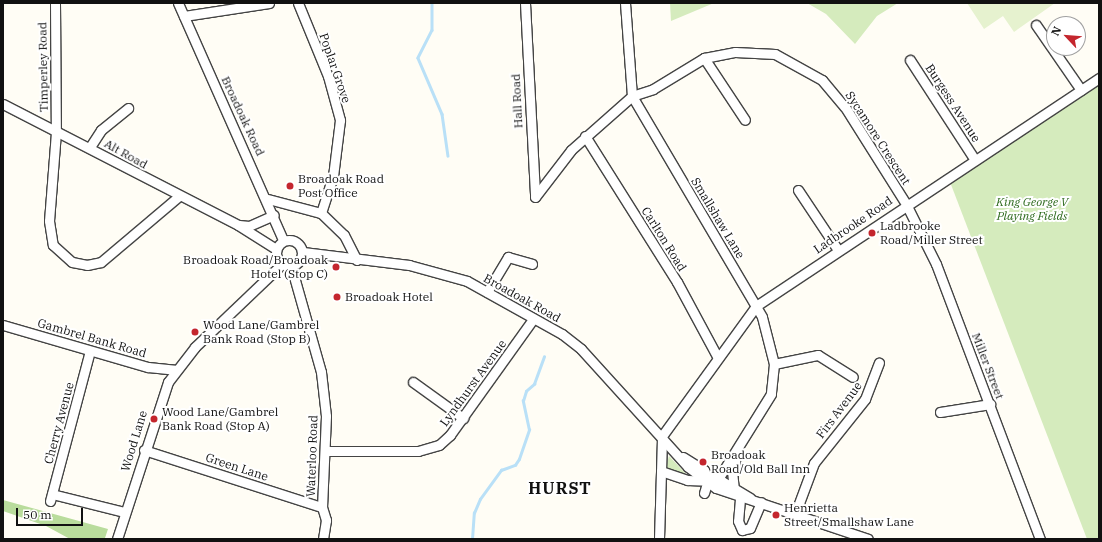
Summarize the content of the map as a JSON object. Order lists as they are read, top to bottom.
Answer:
{
  "streets": {
    "street": [
      "Timperley Road",
      "Poplar Grove",
      "Hall Road",
      "Burgess Avenue",
      "Broadoak Road",
      "Sycamore Crescent",
      "Alt Road",
      "Smallshaw Lane",
      "Ladbrooke Road",
      "Carlton Road",
      "Gambrel Bank Road",
      "Miller Street",
      "Lyndhurst Avenue",
      "Firs Avenue",
      "Cherry Avenue",
      "Wood Lane",
      "Waterloo Road",
      "Green Lane"
    ]
  },
  "crossings": [
    ["Timperley Road", "Alt Road"],
    ["Hall Road", "Carlton Road"],
    ["Burgess Avenue", "Ladbrooke Road"],
    ["Broadoak Road", "Alt Road"],
    ["Broadoak Road", "Smallshaw Lane"],
    ["Broadoak Road", "Ladbrooke Road"],
    ["Broadoak Road", "Lyndhurst Avenue"],
    ["Broadoak Road", "Wood Lane"],
    ["Broadoak Road", "Waterloo Road"],
    ["Sycamore Crescent", "Smallshaw Lane"],
    ["Sycamore Crescent", "Ladbrooke Road"],
    ["Sycamore Crescent", "Miller Street"],
    ["Alt Road", "Wood Lane"],
    ["Alt Road", "Waterloo Road"],
    ["Smallshaw Lane", "Ladbrooke Road"],
    ["Ladbrooke Road", "Carlton Road"],
    ["Ladbrooke Road", "Miller Street"],
    ["Gambrel Bank Road", "Cherry Avenue"],
    ["Gambrel Bank Road", "Wood Lane"],
    ["Lyndhurst Avenue", "Waterloo Road"],
    ["Cherry Avenue", "Wood Lane"],
    ["Wood Lane", "Waterloo Road"],
    ["Wood Lane", "Green Lane"],
    ["Waterloo Road", "Green Lane"]
  ],
  "districts": ["HURST"],
  "parks": ["King George V Playing Fields"],
  "places": [
    "Broadoak Road Post Office",
    "Ladbrooke Road/Miller Street",
    "Broadoak Road/Broadoak Hotel (Stop C)",
    "Broadoak Hotel",
    "Wood Lane/Gambrel Bank Road (Stop B)",
    "Wood Lane/Gambrel Bank Road (Stop A)",
    "Broadoak Road/Old Ball Inn",
    "Henrietta Street/Smallshaw Lane"
  ],
  "scale_bar": "50 m",
  "north": "top left"
}
